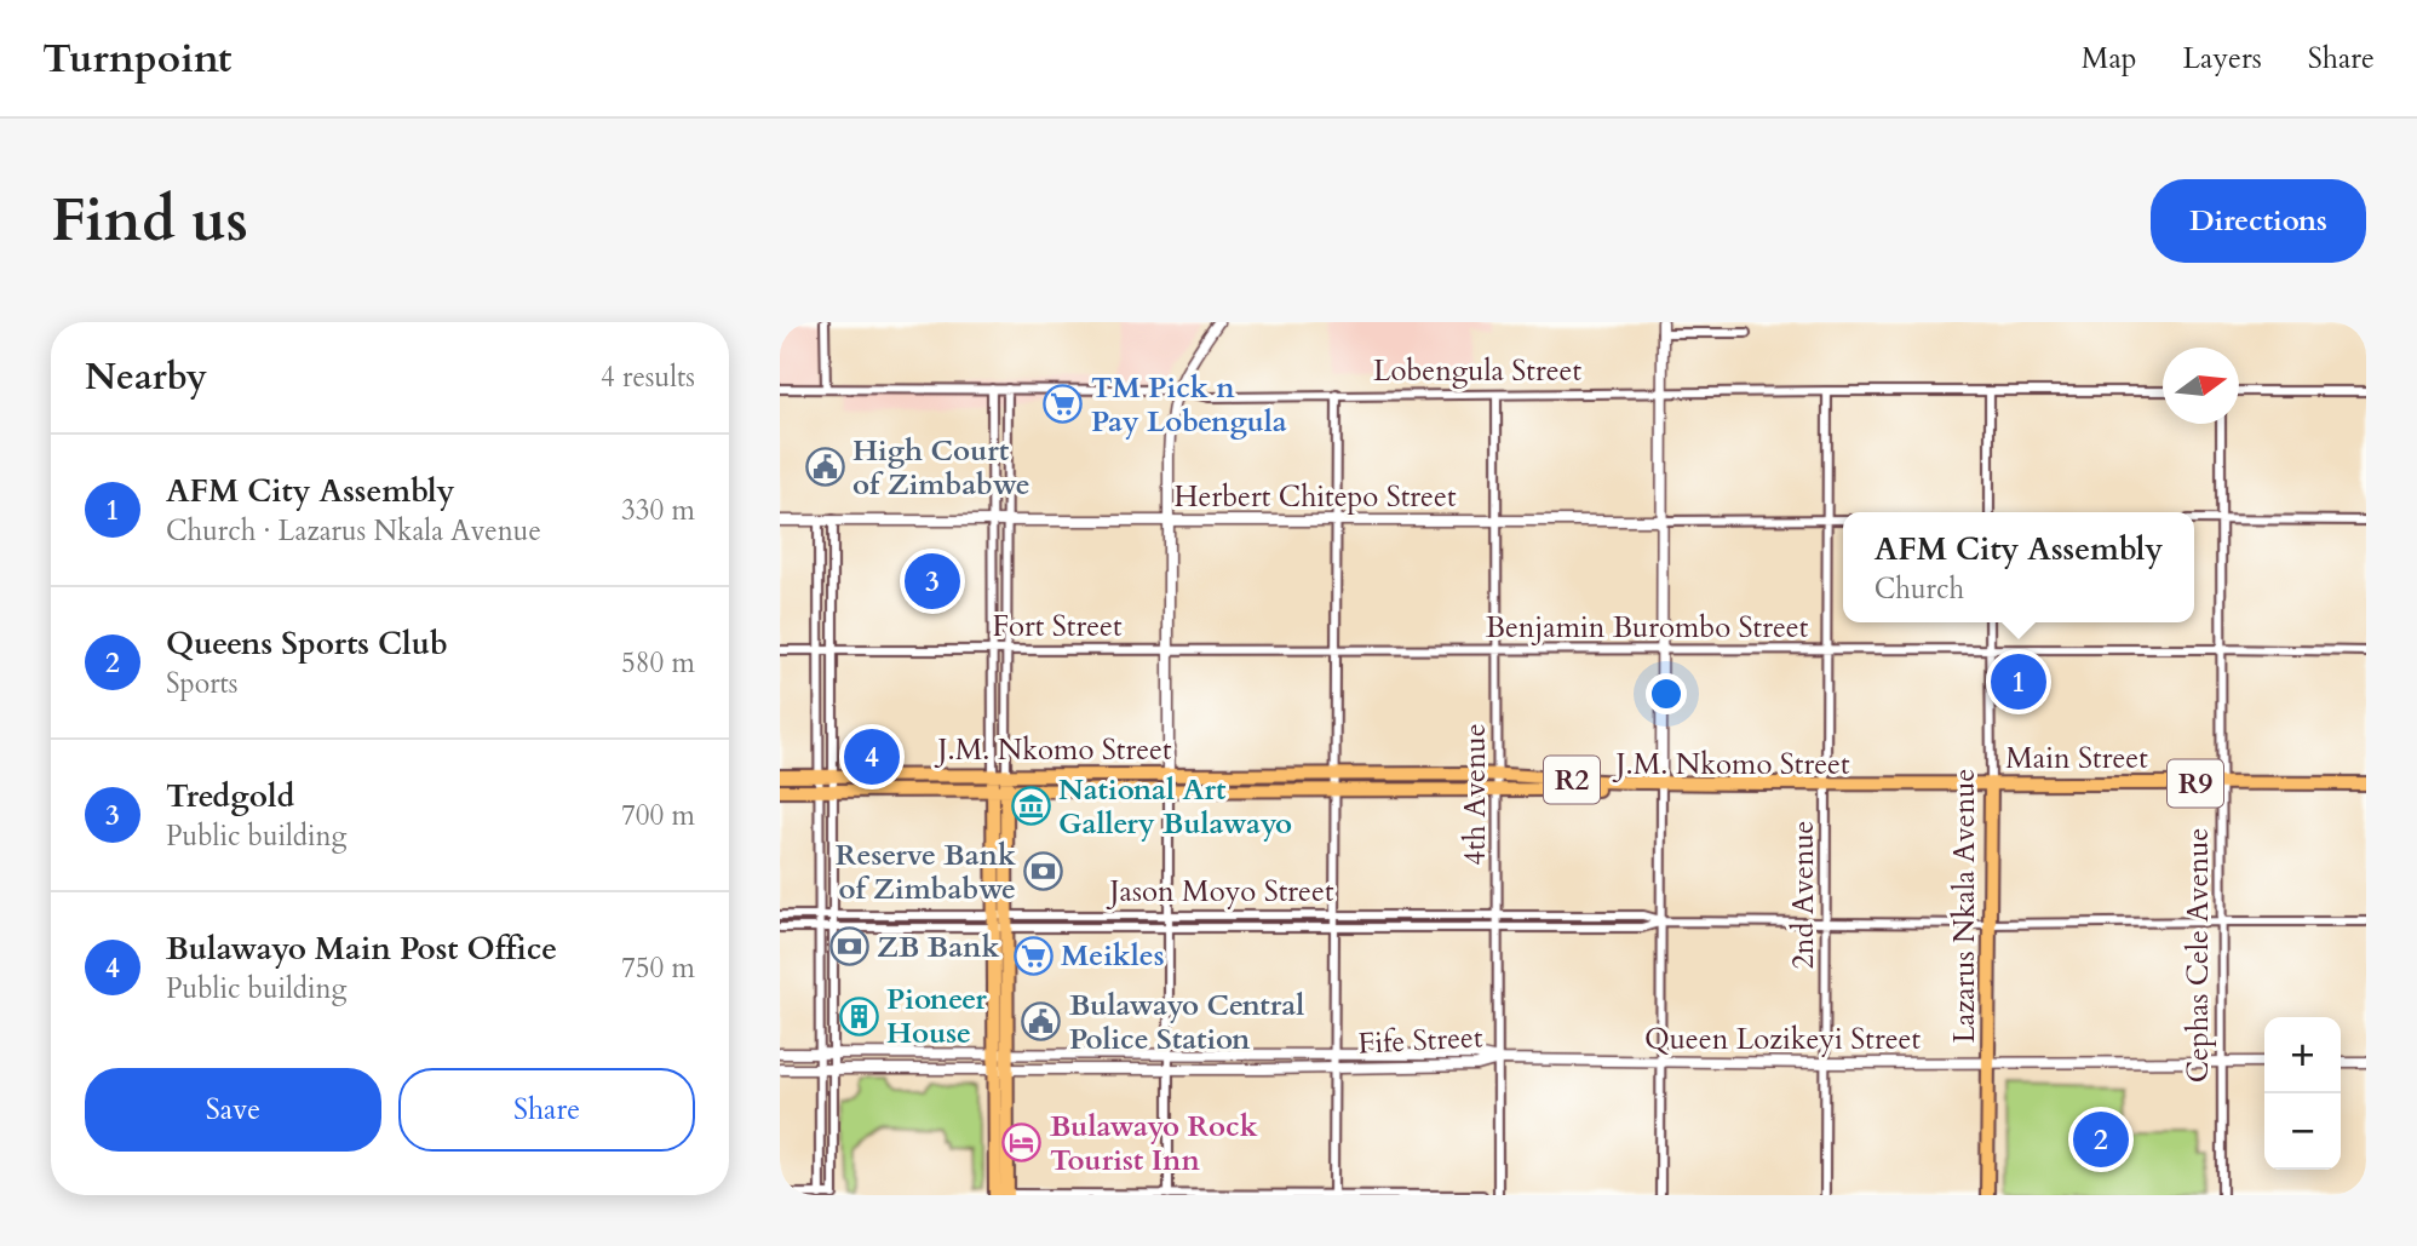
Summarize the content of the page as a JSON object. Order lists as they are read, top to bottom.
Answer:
{
  "streets": {
    "highway": [
      "J.M. Nkomo Street",
      "Main Street",
      "R2",
      "R9",
      "Lazarus Nkala Avenue"
    ],
    "street": [
      "Lobengula Street",
      "Herbert Chitepo Street",
      "Fort Street",
      "Benjamin Burombo Street",
      "4th Avenue",
      "Jason Moyo Street",
      "2nd Avenue",
      "Cephas Cele Avenue",
      "Queen Lozikeyi Street",
      "Fife Street"
    ]
  },
  "crossings": [
    ["Lobengula Street", "4th Avenue"],
    ["Lobengula Street", "2nd Avenue"],
    ["Herbert Chitepo Street", "4th Avenue"],
    ["Herbert Chitepo Street", "2nd Avenue"],
    ["Fort Street", "Benjamin Burombo Street"],
    ["Benjamin Burombo Street", "4th Avenue"],
    ["Benjamin Burombo Street", "2nd Avenue"],
    ["Benjamin Burombo Street", "Lazarus Nkala Avenue"],
    ["Benjamin Burombo Street", "Cephas Cele Avenue"],
    ["J.M. Nkomo Street", "Main Street"],
    ["J.M. Nkomo Street", "4th Avenue"],
    ["J.M. Nkomo Street", "2nd Avenue"],
    ["J.M. Nkomo Street", "Lazarus Nkala Avenue"],
    ["Main Street", "Lazarus Nkala Avenue"],
    ["Main Street", "Cephas Cele Avenue"],
    ["4th Avenue", "Jason Moyo Street"],
    ["4th Avenue", "Queen Lozikeyi Street"],
    ["4th Avenue", "Fife Street"],
    ["Jason Moyo Street", "2nd Avenue"],
    ["Jason Moyo Street", "Lazarus Nkala Avenue"],
    ["Jason Moyo Street", "Cephas Cele Avenue"],
    ["2nd Avenue", "Queen Lozikeyi Street"],
    ["Lazarus Nkala Avenue", "Queen Lozikeyi Street"],
    ["Cephas Cele Avenue", "Queen Lozikeyi Street"],
    ["Queen Lozikeyi Street", "Fife Street"]
  ],
  "places": {
    "supermarket": ["TM Pick n Pay Lobengula", "Meikles"],
    "public building": ["High Court of Zimbabwe", "Bulawayo Central Police Station"],
    "museum": ["National Art Gallery Bulawayo"],
    "bank": ["Reserve Bank of Zimbabwe", "ZB Bank"],
    "building": ["Pioneer House"],
    "hotel": ["Bulawayo Rock Tourist Inn"]
  },
  "north": "right",
  "page": {
    "header": "Turnpoint",
    "nav": ["Map", "Layers", "Share"],
    "buttons": [
      "Directions",
      ["Save", "Share"]
    ],
    "title": "Find us",
    "heading": ["Nearby", "4 results"],
    "list": [
      {
        "mark": "1",
        "name": "AFM City Assembly",
        "note": "Church · Lazarus Nkala Avenue",
        "value": "330 m"
      },
      {
        "mark": "2",
        "name": "Queens Sports Club",
        "note": "Sports",
        "value": "580 m"
      },
      {
        "mark": "3",
        "name": "Tredgold",
        "note": "Public building",
        "value": "700 m"
      },
      {
        "mark": "4",
        "name": "Bulawayo Main Post Office",
        "note": "Public building",
        "value": "750 m"
      }
    ],
    "popup": ["AFM City Assembly", "Church"],
    "pins": [
      "3",
      "1",
      "4",
      "2"
    ],
    "map_buttons": ["+", "−"]
  }
}
